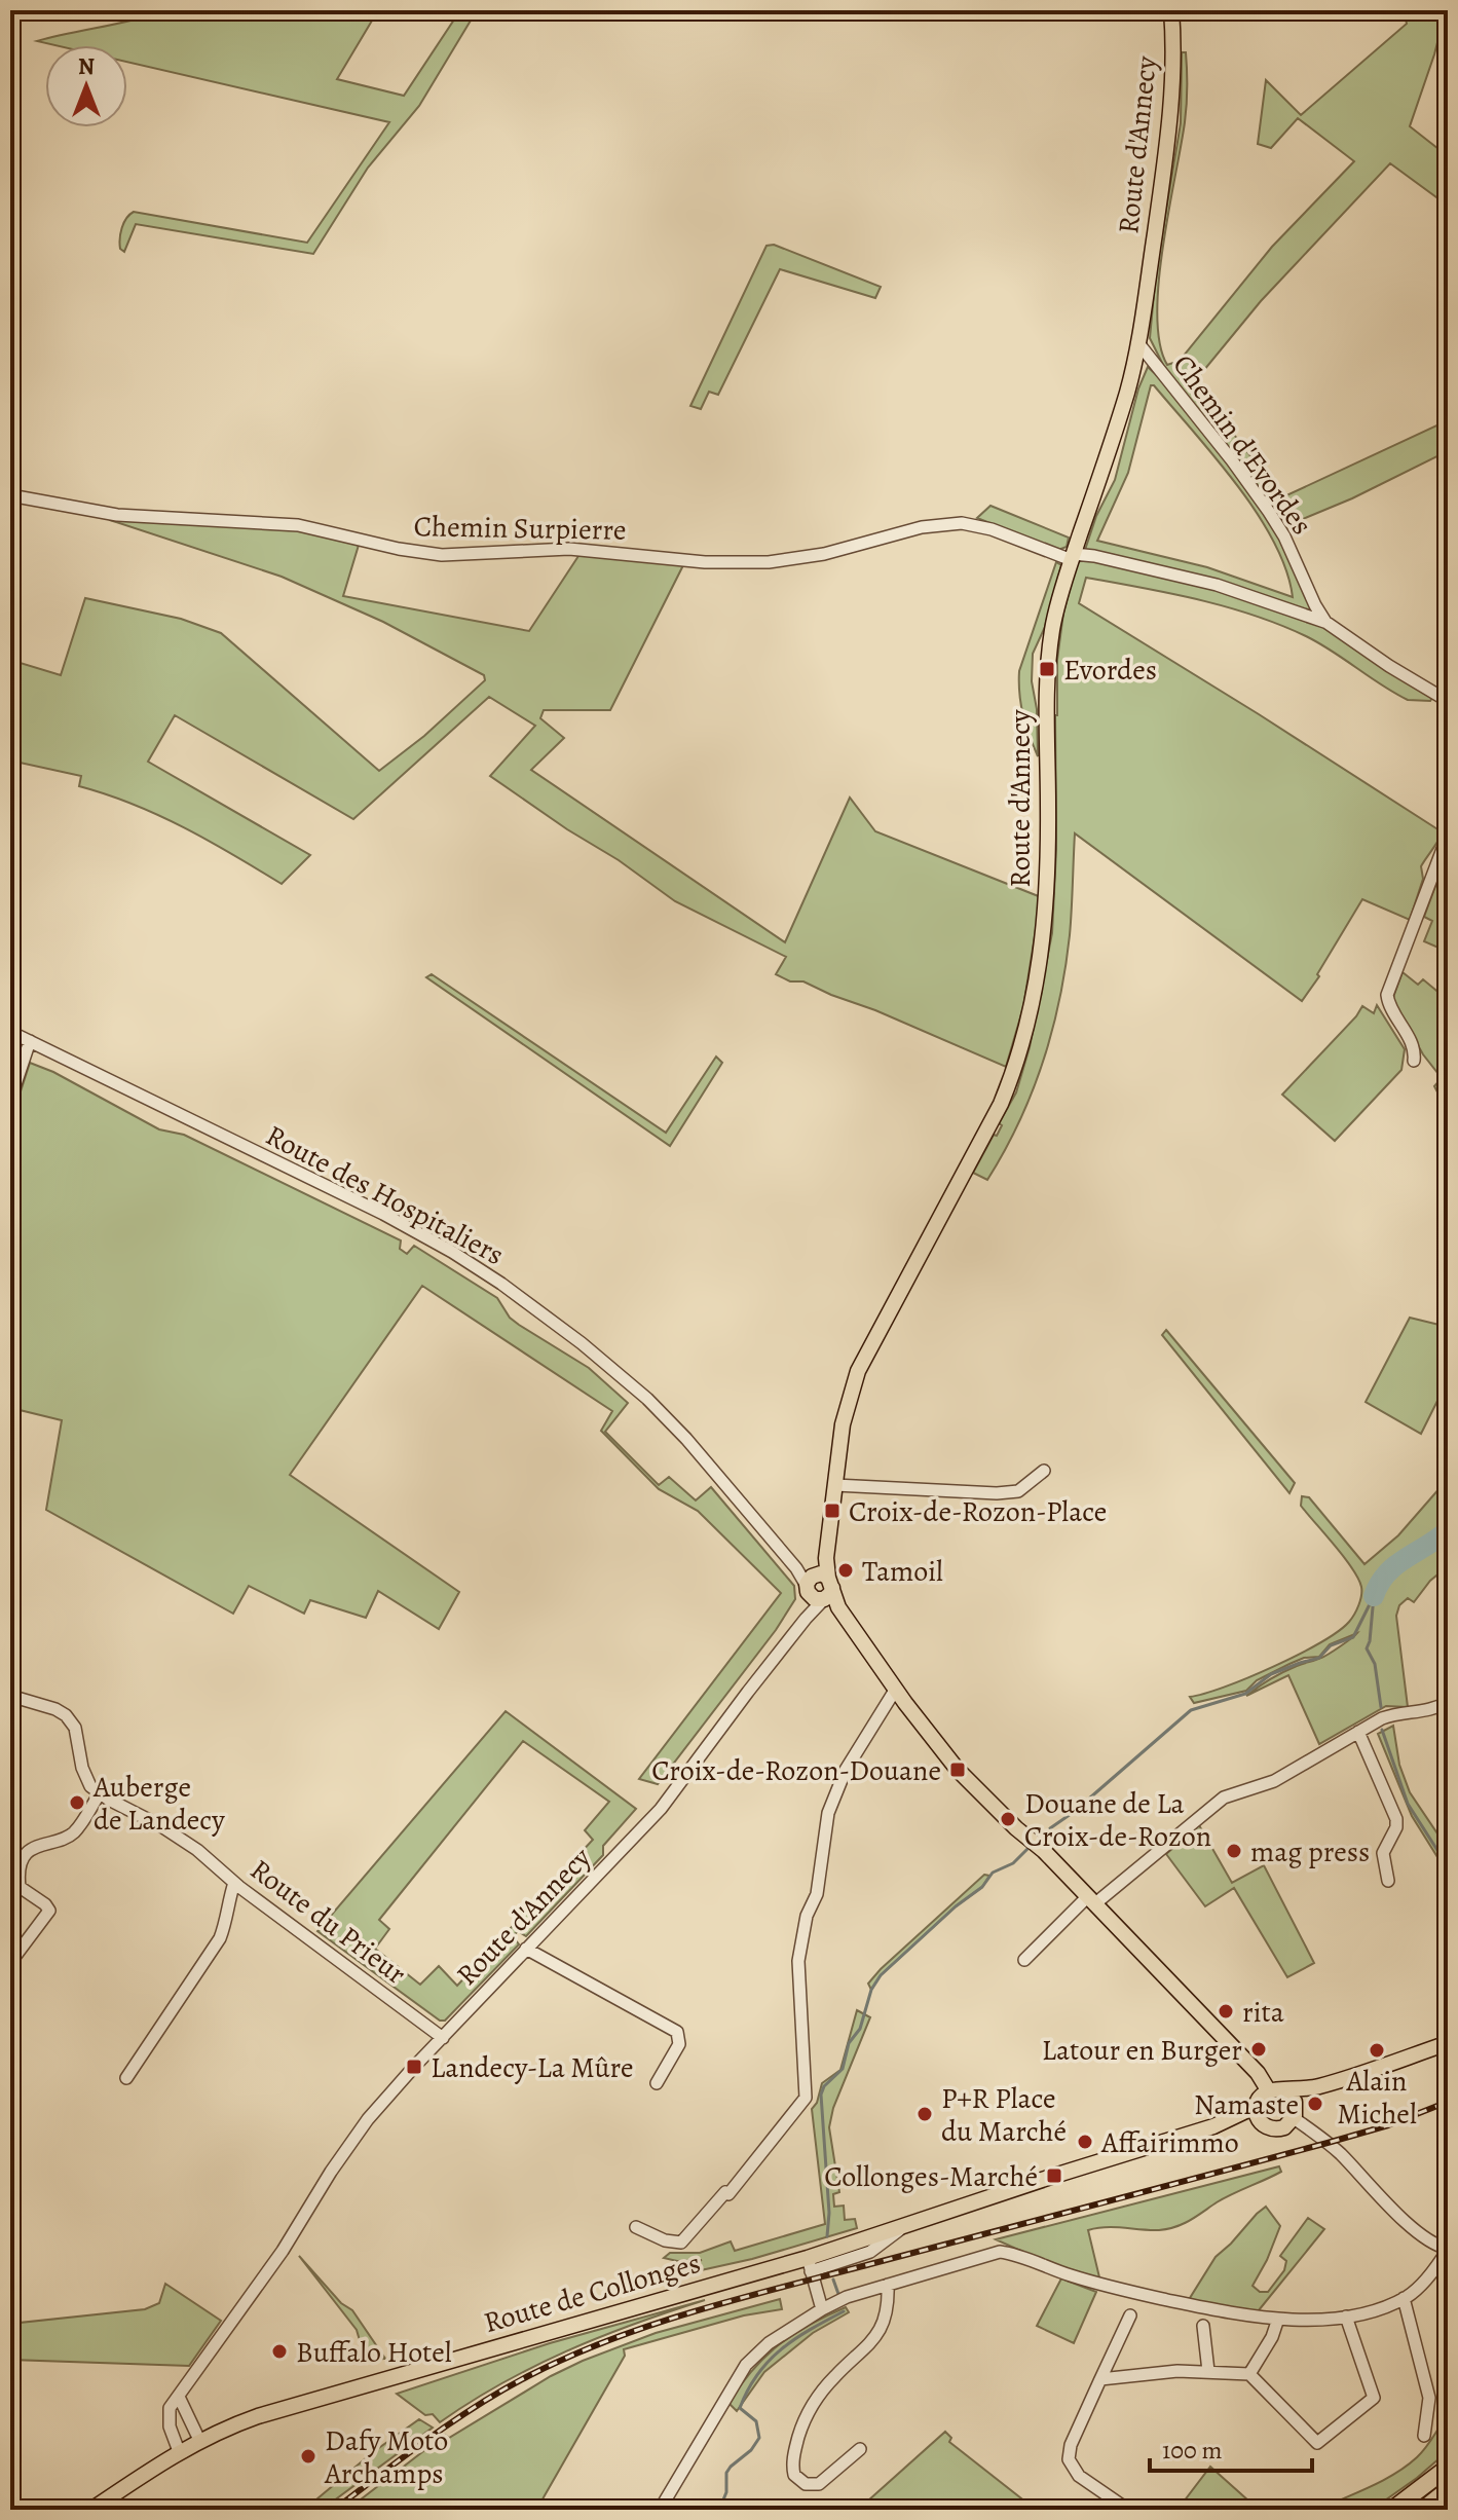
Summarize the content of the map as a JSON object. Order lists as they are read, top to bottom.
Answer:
{
  "streets": {
    "main road": ["Route d'Annecy", "Route de Collonges"],
    "street": [
      "Chemin d'Evordes",
      "Chemin Surpierre",
      "Route des Hospitaliers",
      "Route du Prieur"
    ]
  },
  "crossings": [
    ["Route d'Annecy", "Chemin d'Evordes"],
    ["Route d'Annecy", "Chemin Surpierre"],
    ["Route d'Annecy", "Route des Hospitaliers"],
    ["Route d'Annecy", "Route du Prieur"],
    ["Chemin d'Evordes", "Chemin Surpierre"]
  ],
  "places": {
    "transit": [
      "Evordes",
      "Croix-de-Rozon-Place",
      "Croix-de-Rozon-Douane",
      "Landecy-La Mûre",
      "Collonges-Marché"
    ],
    "other": [
      "Tamoil",
      "Auberge de Landecy",
      "Douane de La Croix-de-Rozon",
      "mag press",
      "rita",
      "Latour en Burger",
      "Alain Michel",
      "Namaste",
      "P+R Place du Marché",
      "Affairimmo",
      "Buffalo Hotel",
      "Dafy Moto Archamps"
    ]
  },
  "scale_bar": "100 m",
  "north": "top"
}
